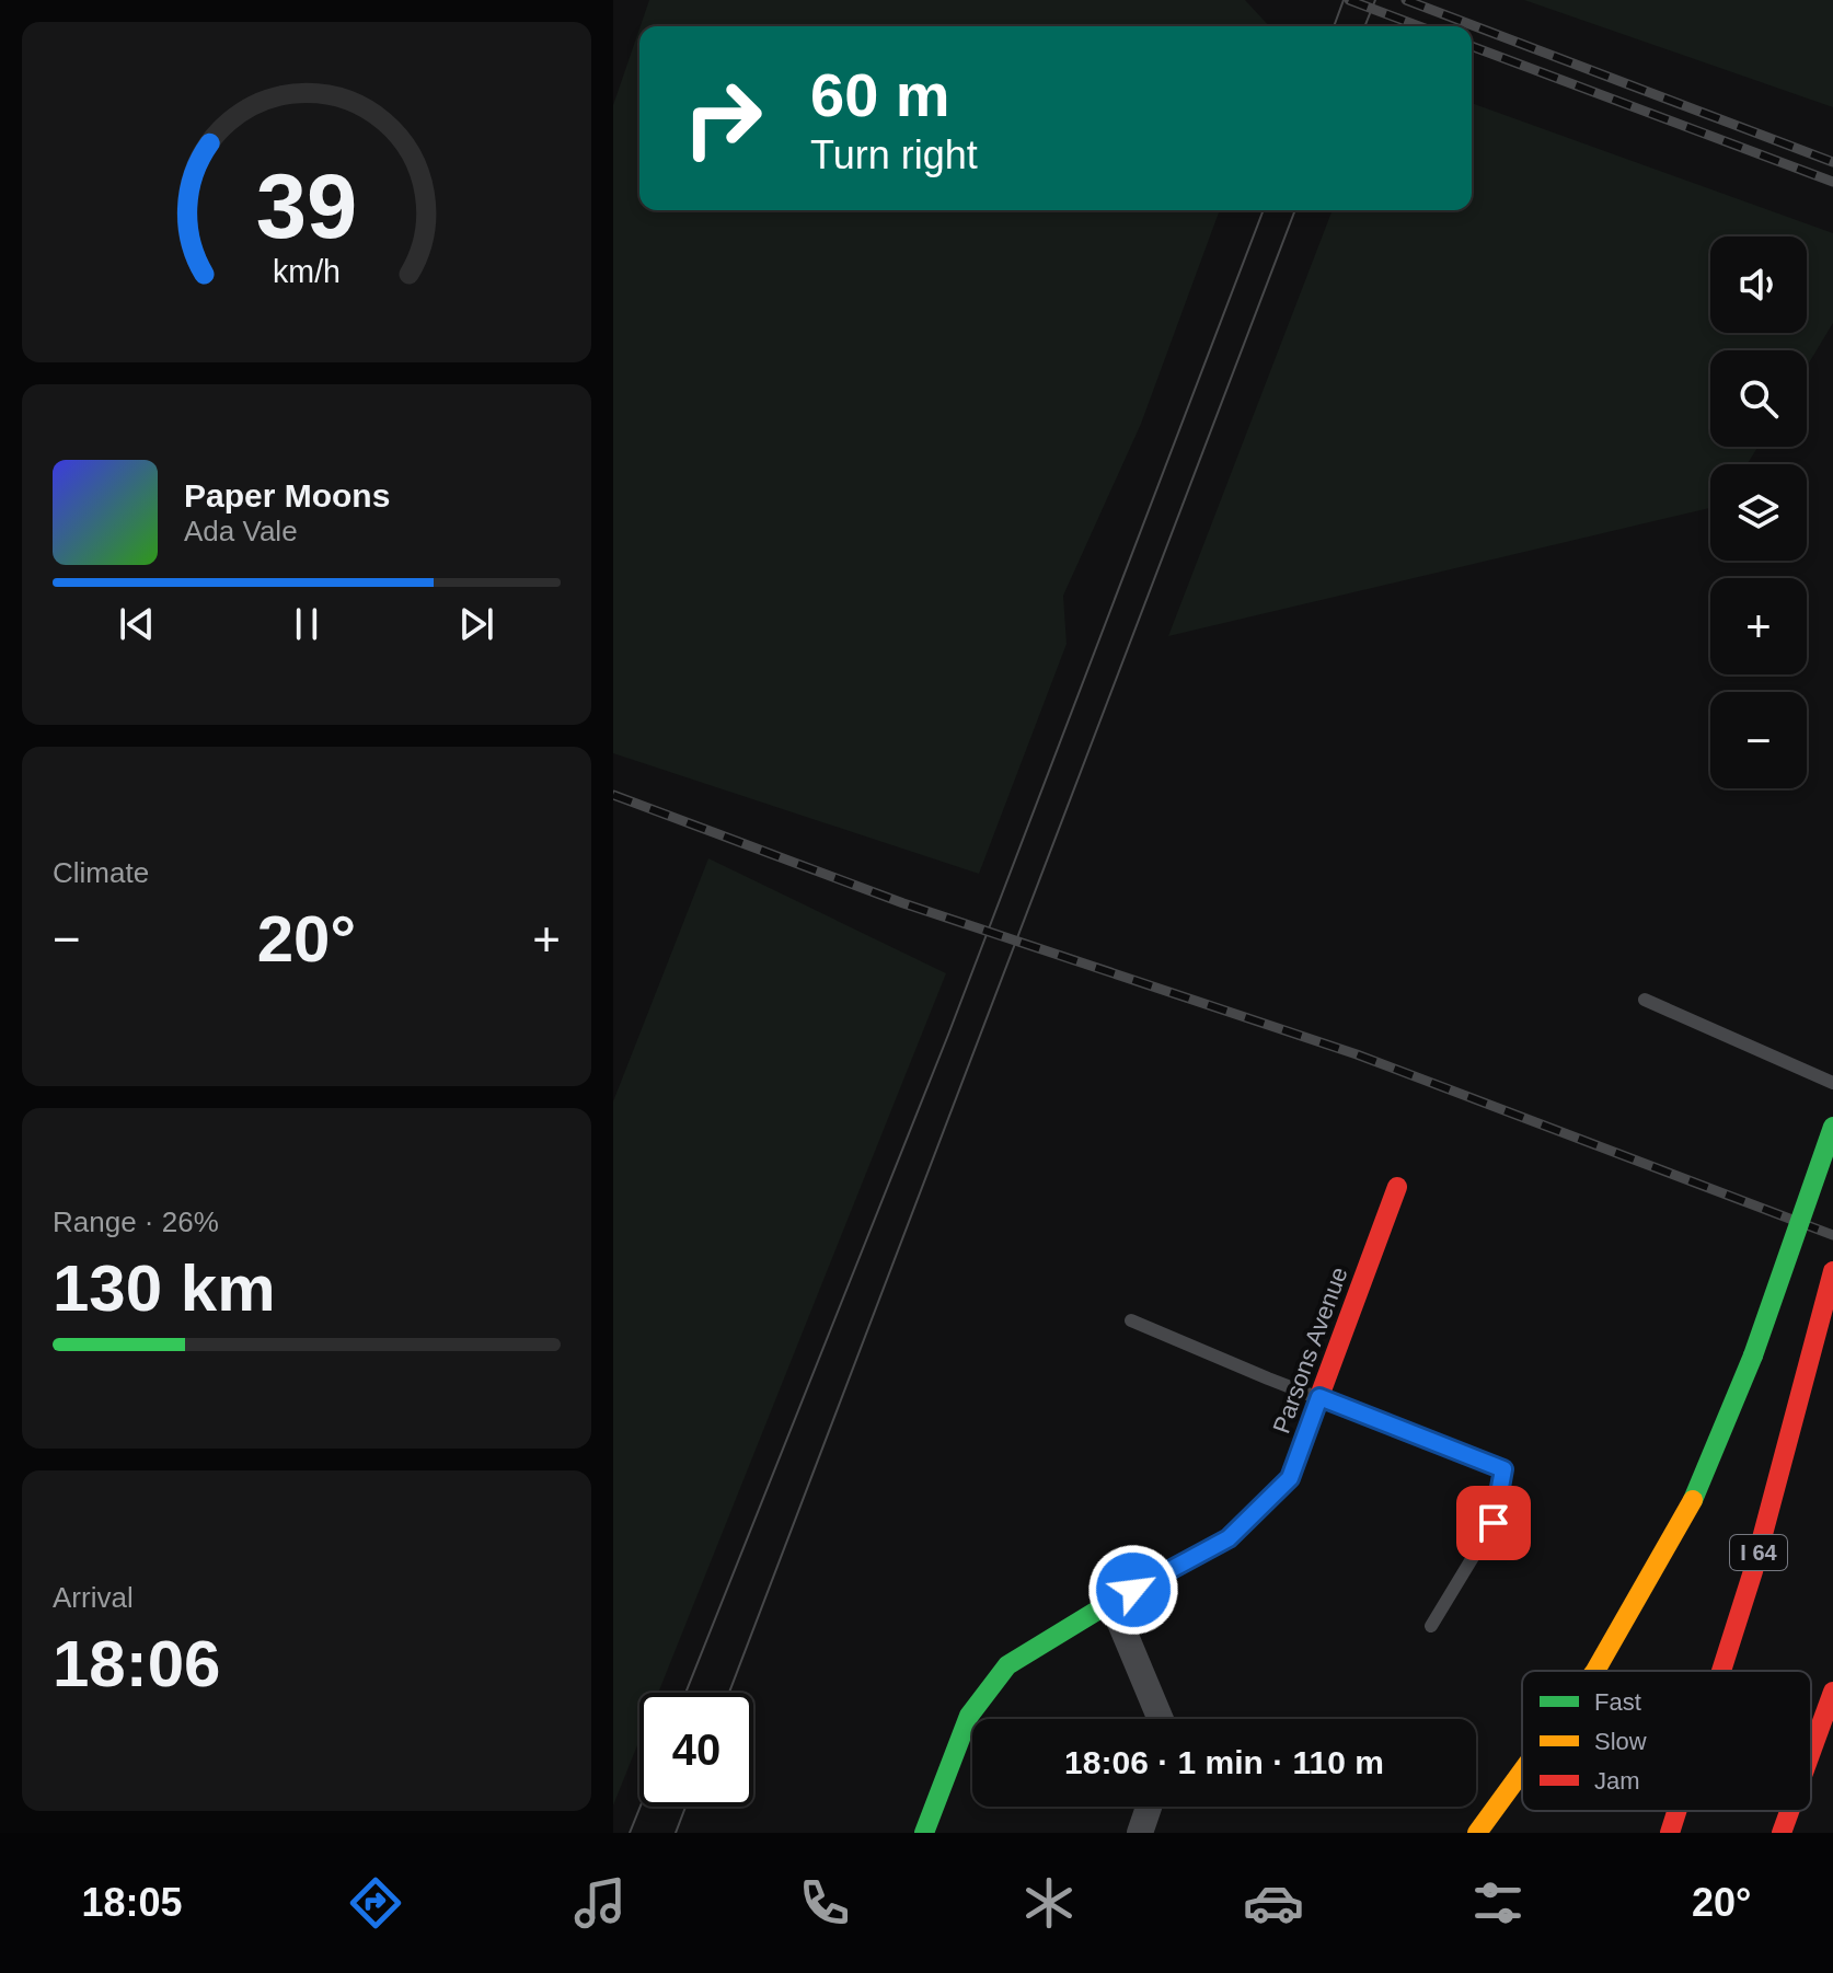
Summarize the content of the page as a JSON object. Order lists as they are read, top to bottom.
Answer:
{
  "streets": {
    "main road": ["Parsons Avenue", "I 64"]
  },
  "legend": ["Fast", "Slow", "Jam"],
  "page": {
    "turn": ["60 m", "Turn right"],
    "map_buttons": ["+", "−"],
    "song": ["Paper Moons", "Ada Vale"],
    "tile": [
      "Climate",
      ["Range · 26%", "130 km"],
      ["Arrival", "18:06"]
    ],
    "heat": ["−", "20°", "+"],
    "limit": "40",
    "trip": "18:06 · 1 min · 110 m",
    "tabs": ["18:05", "20°"],
    "gauge": ["39", "km/h"]
  }
}
